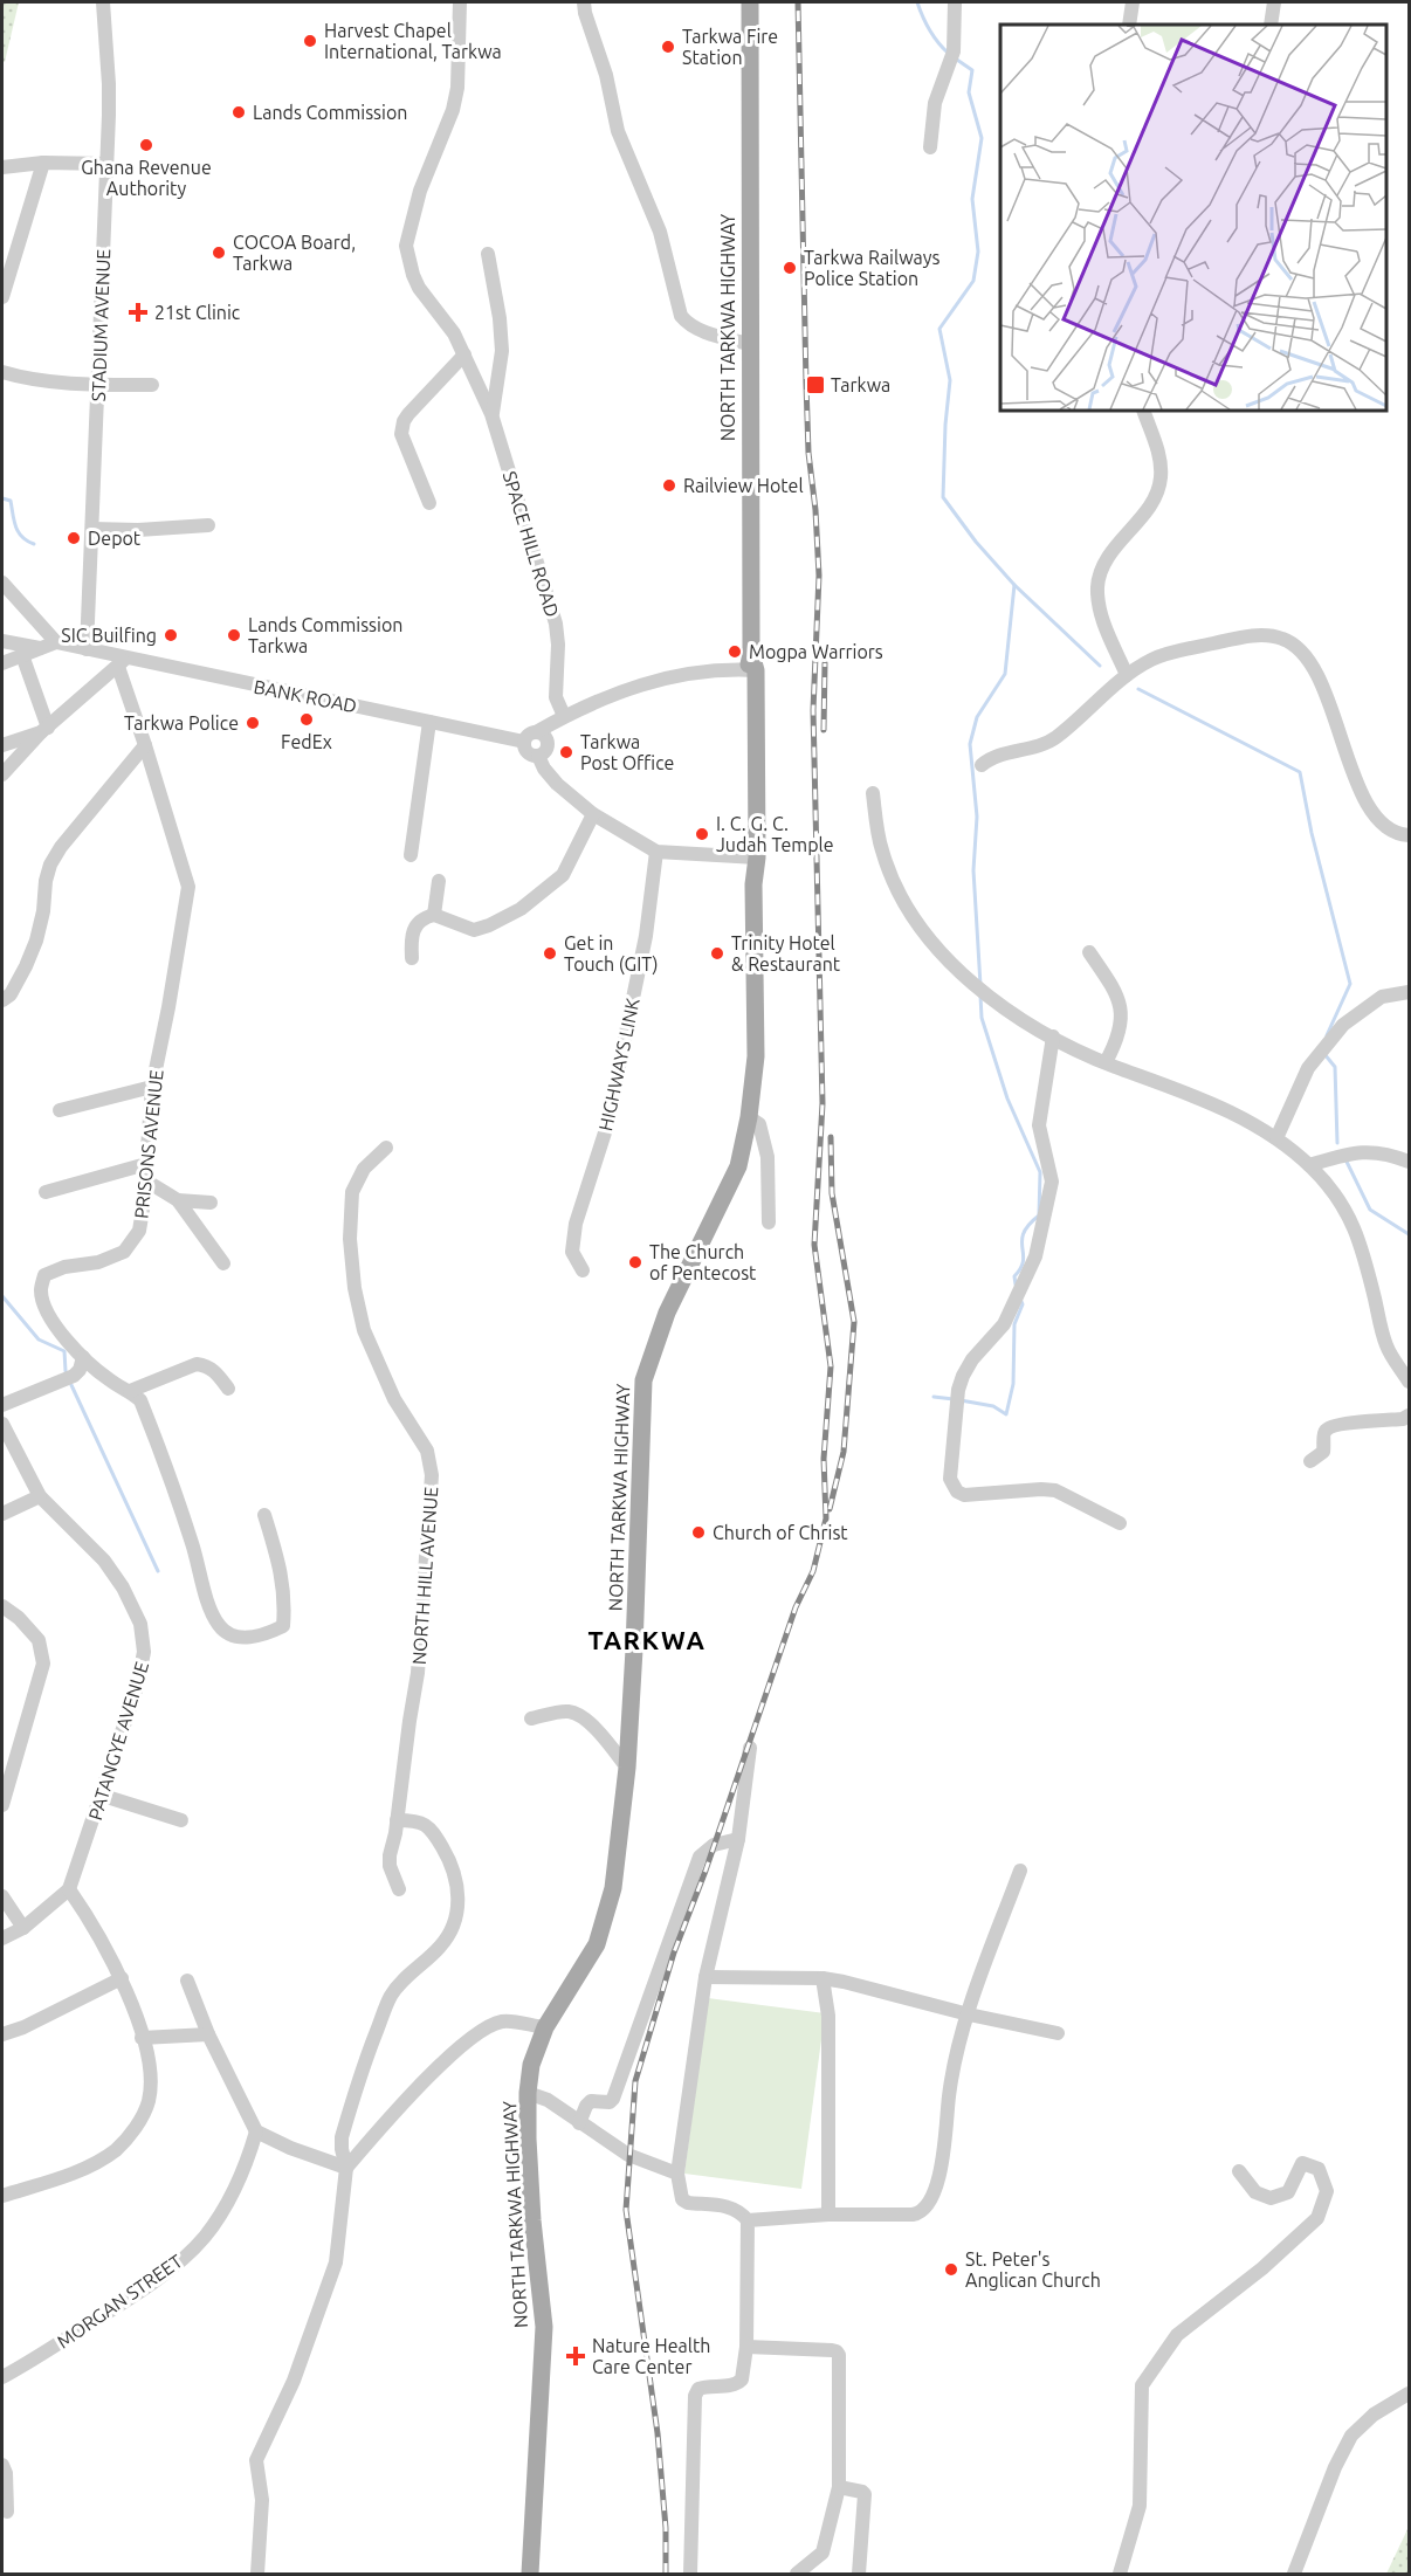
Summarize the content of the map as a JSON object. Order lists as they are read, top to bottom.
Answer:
{
  "streets": {
    "main road": ["NORTH TARKWA HIGHWAY"],
    "street": [
      "STADIUM AVENUE",
      "SPACE HILL ROAD",
      "BANK ROAD",
      "HIGHWAYS LINK",
      "PRISONS AVENUE",
      "NORTH HILL AVENUE",
      "PATANGYE AVENUE",
      "MORGAN STREET"
    ]
  },
  "crossings": [
    ["STADIUM AVENUE", "BANK ROAD"],
    ["BANK ROAD", "PRISONS AVENUE"]
  ],
  "districts": ["TARKWA"],
  "places": {
    "other": [
      "Harvest Chapel International, Tarkwa",
      "Tarkwa Fire Station",
      "Lands Commission",
      "Ghana Revenue Authority",
      "COCOA Board, Tarkwa",
      "Tarkwa Railways Police Station",
      "Railview Hotel",
      "Depot",
      "SIC Builfing",
      "Lands Commission Tarkwa",
      "Mogpa Warriors",
      "FedEx",
      "Tarkwa Police",
      "Tarkwa Post Office",
      "I. C. G. C. Judah Temple",
      "Get in Touch (GIT)",
      "Trinity Hotel & Restaurant",
      "The Church of Pentecost",
      "Church of Christ",
      "St. Peter's Anglican Church"
    ],
    "health": ["21st Clinic", "Nature Health Care Center"],
    "transit": ["Tarkwa"]
  }
}
